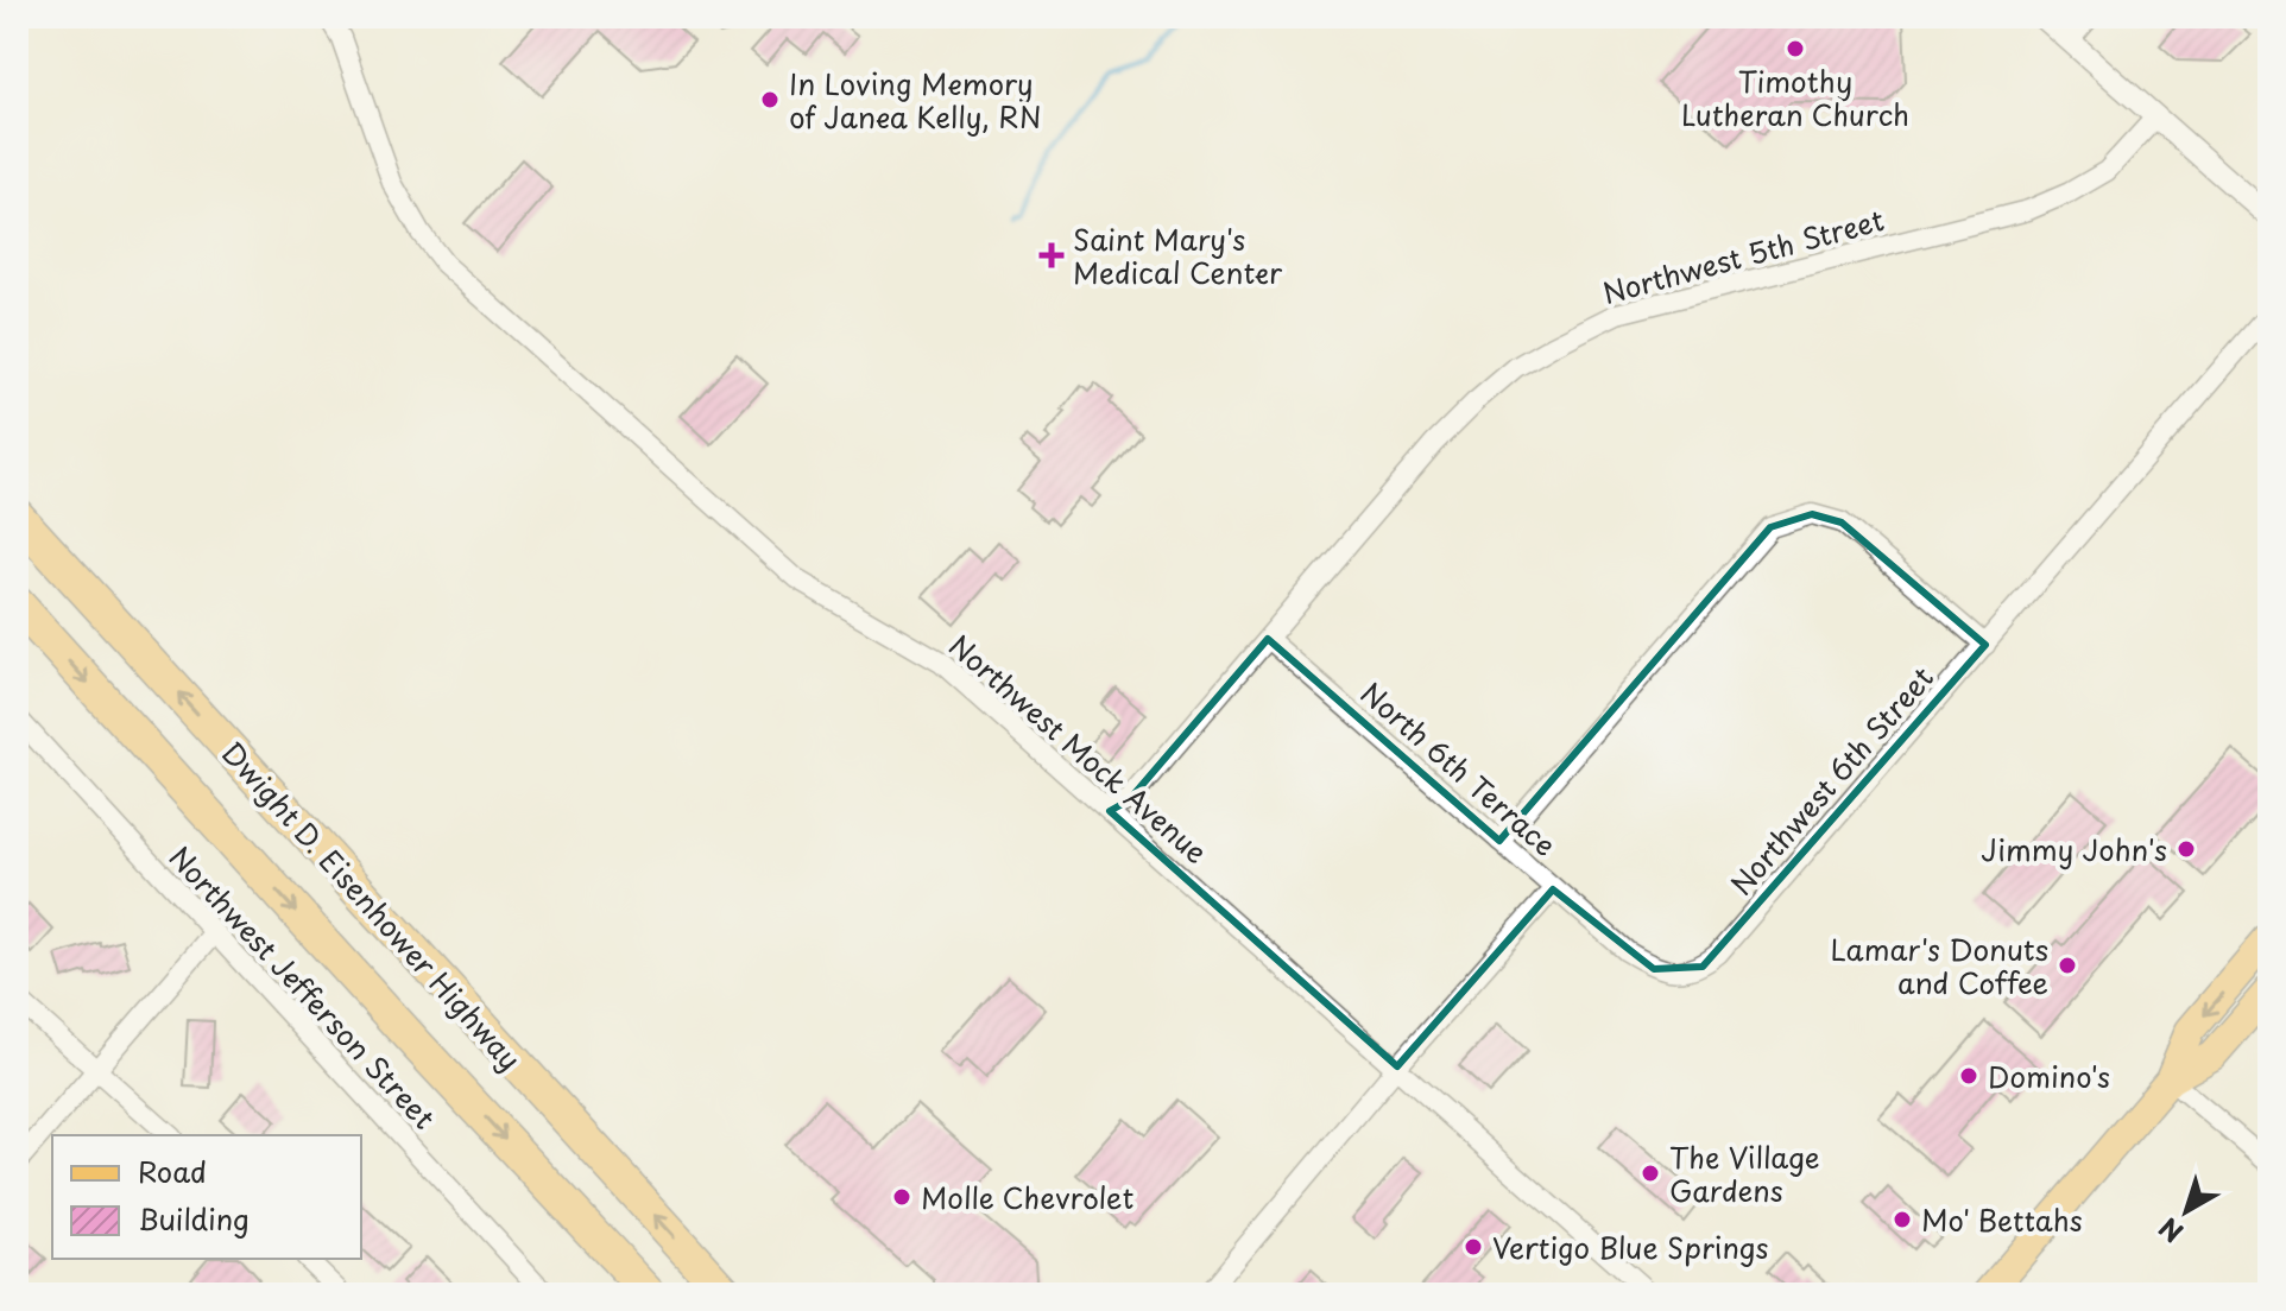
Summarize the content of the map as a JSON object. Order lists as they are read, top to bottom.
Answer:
{
  "streets": {
    "highway": ["Dwight D. Eisenhower Highway"],
    "street": [
      "Northwest 5th Street",
      "Northwest Mock Avenue",
      "North 6th Terrace",
      "Northwest 6th Street",
      "Northwest Jefferson Street"
    ]
  },
  "crossings": [
    ["Northwest 5th Street", "Northwest Mock Avenue"],
    ["Northwest 5th Street", "North 6th Terrace"],
    ["North 6th Terrace", "Northwest 6th Street"]
  ],
  "places": {
    "other": [
      "Timothy Lutheran Church",
      "In Loving Memory of Janea Kelly, RN",
      "Jimmy John's",
      "Lamar's Donuts and Coffee",
      "Domino's",
      "The Village Gardens",
      "Molle Chevrolet",
      "Mo' Bettahs",
      "Vertigo Blue Springs"
    ],
    "health": ["Saint Mary's Medical Center"]
  },
  "legend": ["Road", "Building"],
  "north": "bottom left"
}
